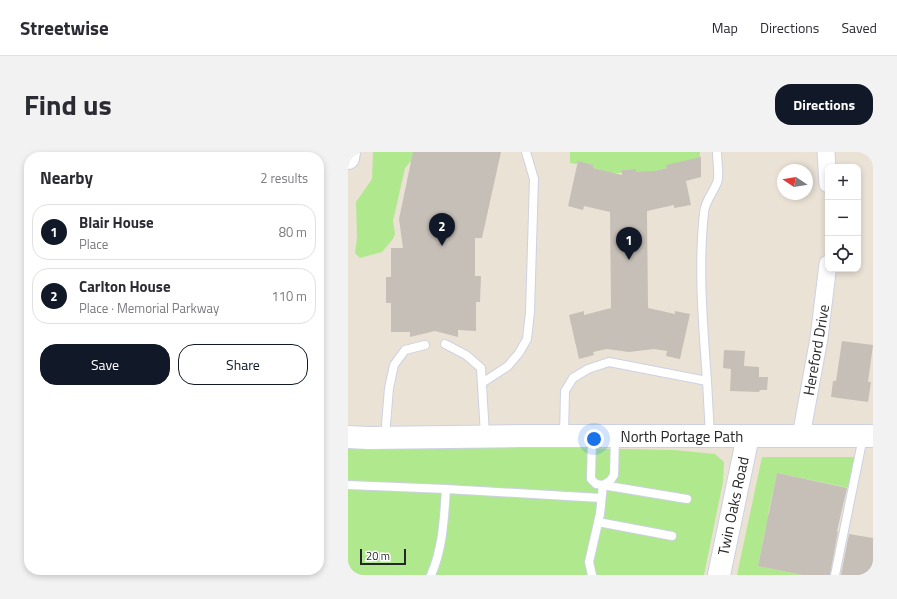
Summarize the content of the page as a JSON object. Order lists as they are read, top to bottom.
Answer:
{
  "streets": {
    "main road": ["North Portage Path", "Twin Oaks Road"],
    "street": ["Hereford Drive"]
  },
  "crossings": [
    ["Hereford Drive", "North Portage Path"],
    ["North Portage Path", "Twin Oaks Road"]
  ],
  "scale_bar": "20 m",
  "north": "left",
  "page": {
    "header": "Streetwise",
    "nav": ["Map", "Directions", "Saved"],
    "title": "Find us",
    "buttons": [
      "Directions",
      ["Save", "Share"]
    ],
    "heading": ["Nearby", "2 results"],
    "map_buttons": ["+", "−"],
    "list": [
      {
        "mark": "1",
        "name": "Blair House",
        "note": "Place",
        "value": "80 m"
      },
      {
        "mark": "2",
        "name": "Carlton House",
        "note": "Place · Memorial Parkway",
        "value": "110 m"
      }
    ],
    "pins": ["2", "1"],
    "scale": "20 m"
  }
}
